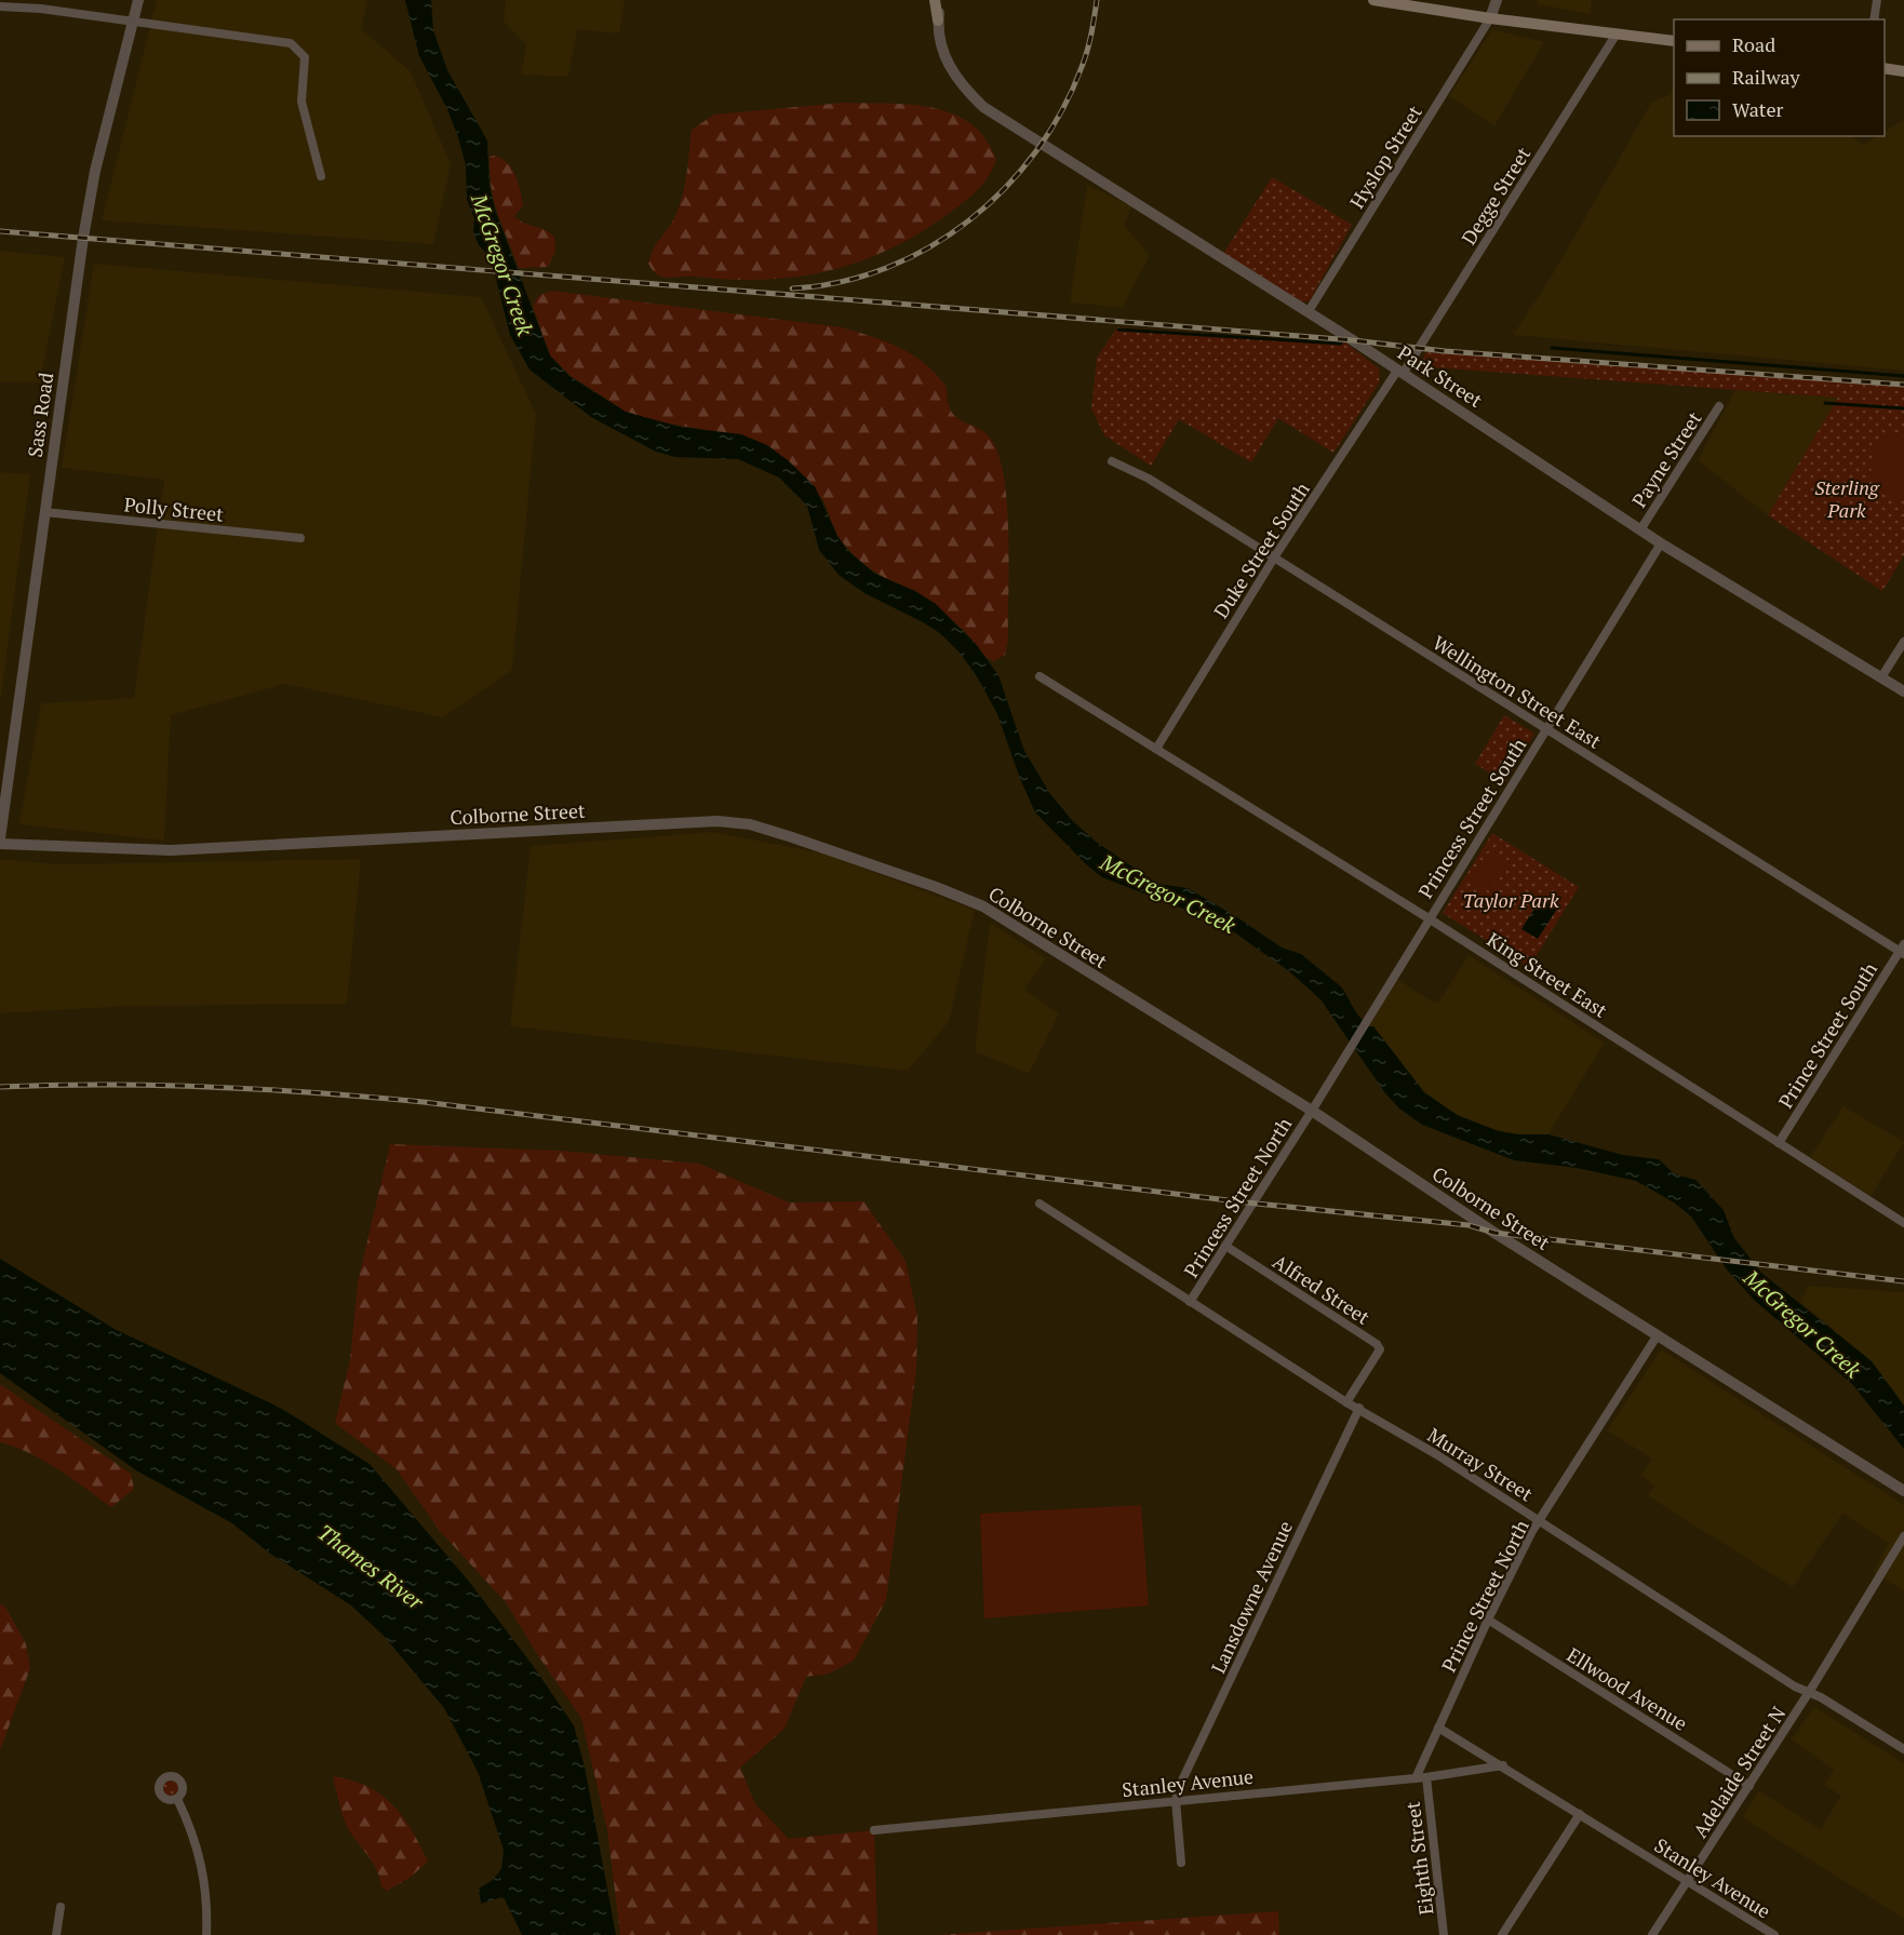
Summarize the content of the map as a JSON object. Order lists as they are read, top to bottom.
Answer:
{
  "streets": {
    "street": [
      "Hyslop Street",
      "Degge Street",
      "Park Street",
      "Sass Road",
      "Payne Street",
      "Polly Street",
      "Duke Street South",
      "Wellington Street East",
      "Colborne Street",
      "Princess Street South",
      "King Street East",
      "Prince Street South",
      "Princess Street North",
      "Alfred Street",
      "Murray Street",
      "Prince Street North",
      "Lansdowne Avenue",
      "Ellwood Avenue",
      "Adelaide Street N",
      "Stanley Avenue",
      "Eighth Street"
    ]
  },
  "crossings": [
    ["Hyslop Street", "Park Street"],
    ["Degge Street", "Park Street"],
    ["Degge Street", "Duke Street South"],
    ["Park Street", "Payne Street"],
    ["Park Street", "Duke Street South"],
    ["Park Street", "Princess Street South"],
    ["Sass Road", "Polly Street"],
    ["Duke Street South", "Wellington Street East"],
    ["Duke Street South", "King Street East"],
    ["Wellington Street East", "Princess Street South"],
    ["Wellington Street East", "Prince Street South"],
    ["Colborne Street", "Princess Street South"],
    ["Colborne Street", "Princess Street North"],
    ["Colborne Street", "Prince Street North"],
    ["Princess Street South", "King Street East"],
    ["Princess Street South", "Princess Street North"],
    ["King Street East", "Prince Street South"],
    ["Princess Street North", "Alfred Street"],
    ["Princess Street North", "Murray Street"],
    ["Alfred Street", "Murray Street"],
    ["Murray Street", "Prince Street North"],
    ["Murray Street", "Lansdowne Avenue"],
    ["Murray Street", "Adelaide Street N"],
    ["Prince Street North", "Ellwood Avenue"],
    ["Prince Street North", "Stanley Avenue"],
    ["Lansdowne Avenue", "Stanley Avenue"],
    ["Ellwood Avenue", "Adelaide Street N"],
    ["Adelaide Street N", "Stanley Avenue"],
    ["Stanley Avenue", "Eighth Street"]
  ],
  "water": ["McGregor Creek", "Thames River"],
  "parks": ["Sterling Park", "Taylor Park"],
  "legend": ["Road", "Railway", "Water"]
}
